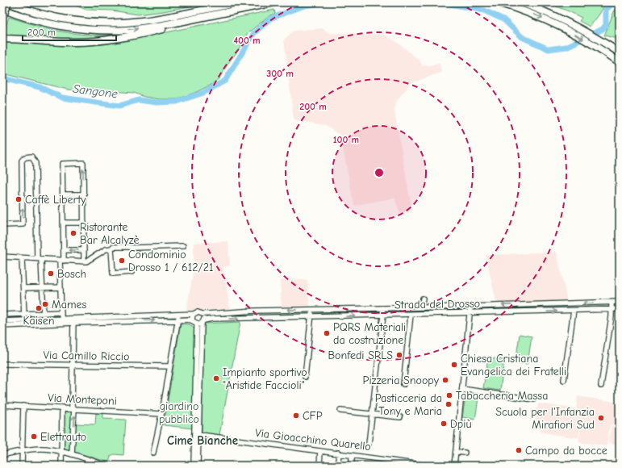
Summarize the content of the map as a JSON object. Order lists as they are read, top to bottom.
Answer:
{
  "streets": {
    "street": [
      "Strada del Drosso",
      "Via Camillo Riccio",
      "Via Monteponi",
      "Via Gioacchino Quarello"
    ]
  },
  "districts": ["Cime Bianche"],
  "water": ["Sangone"],
  "parks": ["giardino pubblico"],
  "places": [
    "Caffè Liberty",
    "Ristorante Bar Alcalyzè",
    "Condominio Drosso 1 / 612/21",
    "Bosch",
    "Mames",
    "Kaisen",
    "PQRS Materiali da costruzione",
    "Bonfedi SRLS",
    "Chiesa Cristiana Evangelica dei Fratelli",
    "Impianto sportivo \"Aristide Faccioli\"",
    "Pizzeria Snoopy",
    "Tabaccheria Massa",
    "Pasticceria da Tony e Maria",
    "CFP",
    "Scuola per l'Infanzia Mirafiori Sud",
    "Dpiù",
    "Elettrauto",
    "Campo da bocce"
  ],
  "scale_bar": "200 m",
  "rings": [
    "400 m",
    "300 m",
    "200 m",
    "100 m"
  ]
}
